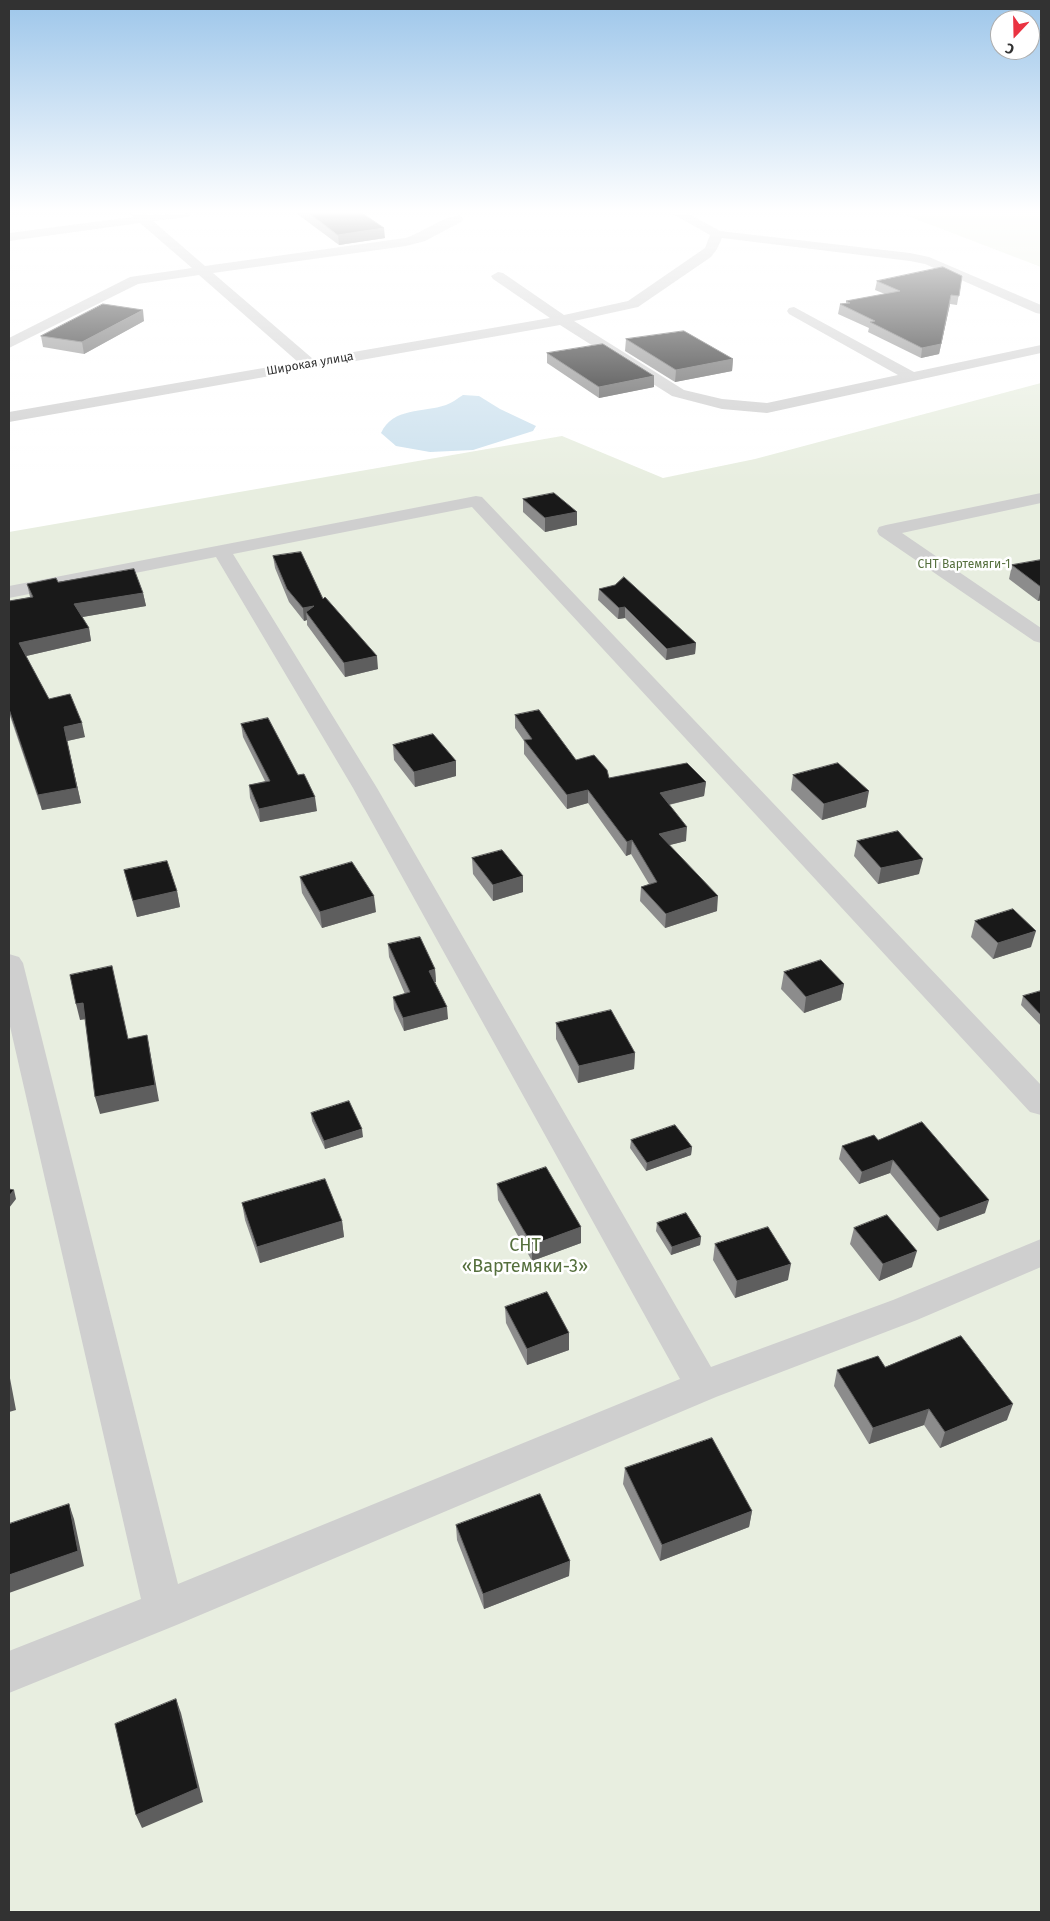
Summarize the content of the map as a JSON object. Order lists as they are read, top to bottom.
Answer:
{
  "streets": {
    "street": ["Широкая улица"]
  },
  "parks": ["СНТ Вартемяги-1", "СНТ «Вартемяки-3»"],
  "north": "bottom"
}
